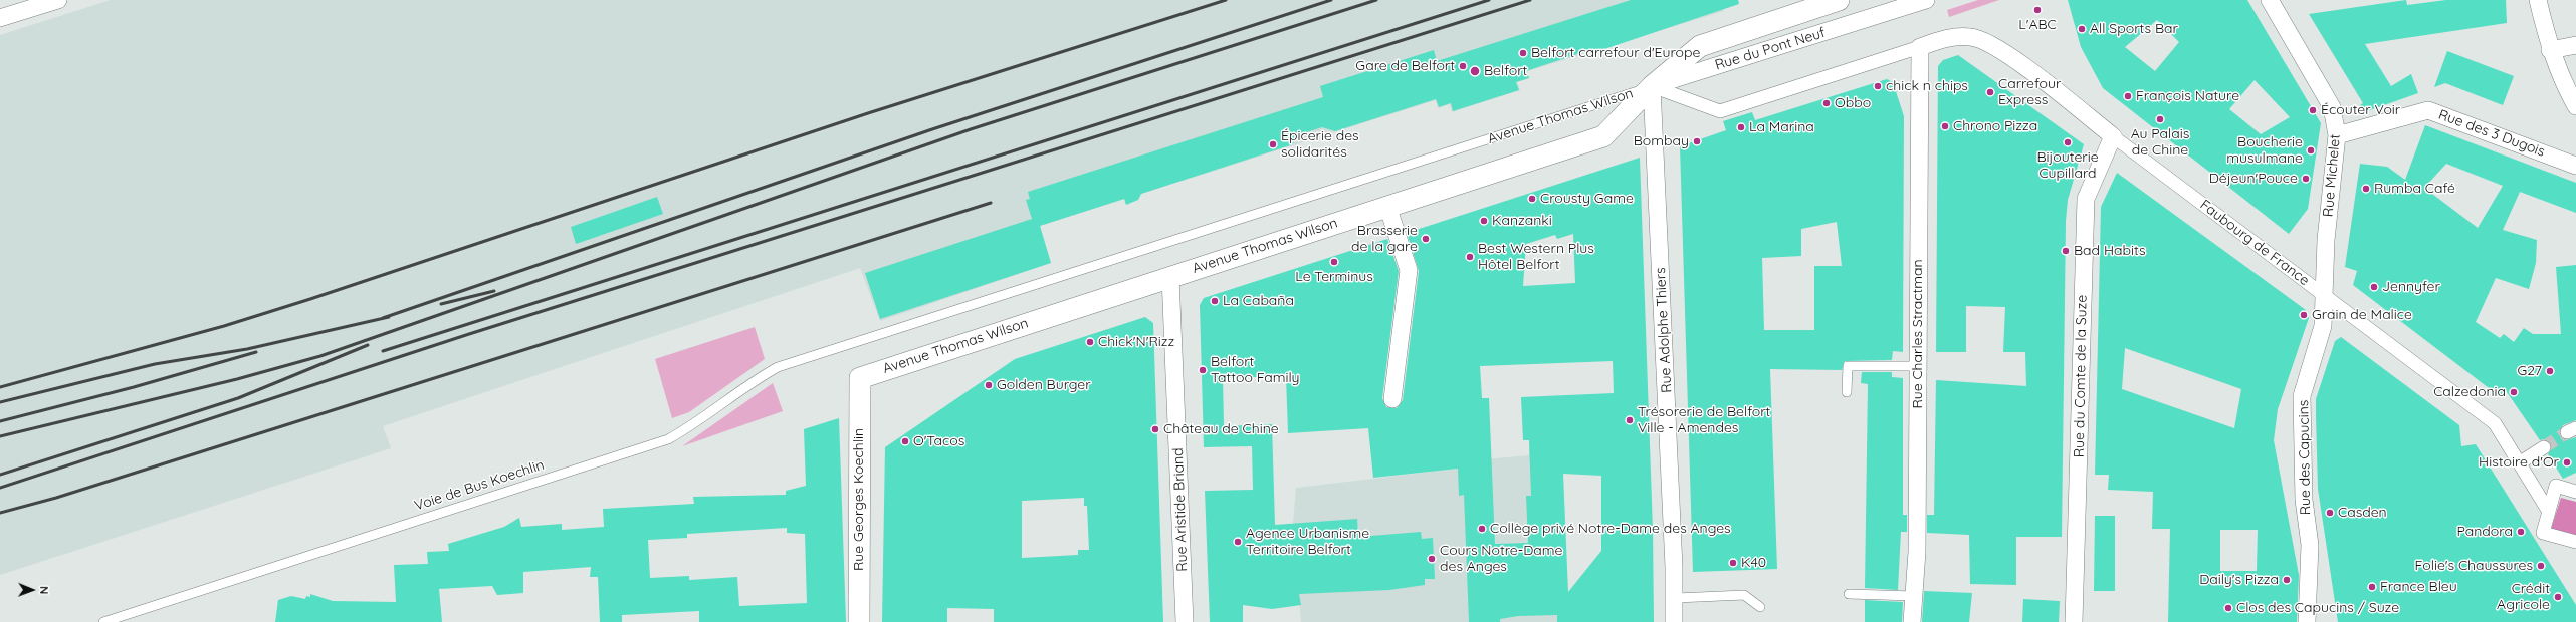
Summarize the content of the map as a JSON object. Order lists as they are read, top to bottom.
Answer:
{
  "streets": {
    "street": [
      "Rue du Pont Neuf",
      "Avenue Thomas Wilson",
      "Rue des 3 Dugois",
      "Rue Michelet",
      "Faubourg de France",
      "Rue Adolphe Thiers",
      "Rue Charles Stractman",
      "Rue du Comte de la Suze",
      "Rue des Capucins",
      "Rue Georges Koechlin",
      "Rue Aristide Briand"
    ],
    "lane": ["Voie de Bus Koechlin"]
  },
  "crossings": [
    ["Rue du Pont Neuf", "Avenue Thomas Wilson"],
    ["Rue du Pont Neuf", "Rue Adolphe Thiers"],
    ["Avenue Thomas Wilson", "Faubourg de France"],
    ["Avenue Thomas Wilson", "Rue Adolphe Thiers"],
    ["Avenue Thomas Wilson", "Rue Charles Stractman"],
    ["Avenue Thomas Wilson", "Voie de Bus Koechlin"],
    ["Avenue Thomas Wilson", "Rue Georges Koechlin"],
    ["Avenue Thomas Wilson", "Rue Aristide Briand"],
    ["Rue des 3 Dugois", "Rue Michelet"],
    ["Rue Michelet", "Faubourg de France"],
    ["Rue Michelet", "Rue des Capucins"],
    ["Faubourg de France", "Rue Charles Stractman"],
    ["Faubourg de France", "Rue du Comte de la Suze"],
    ["Faubourg de France", "Rue des Capucins"]
  ],
  "places": [
    "L'ABC",
    "All Sports Bar",
    "Belfort carrefour d'Europe",
    "Gare de Belfort",
    "Belfort",
    "chick n chips",
    "Carrefour Express",
    "François Nature",
    "Obbo",
    "Écouter Voir",
    "Au Palais de Chine",
    "Chrono Pizza",
    "La Marina",
    "Bombay",
    "Bijouterie Cupillard",
    "Épicerie des solidarités",
    "Boucherie musulmane",
    "Déjeun'Pouce",
    "Rumba Café",
    "Crousty Game",
    "Kanzanki",
    "Brasserie de la gare",
    "Bad Habits",
    "Best Western Plus Hôtel Belfort",
    "Le Terminus",
    "Jennyfer",
    "La Cabaña",
    "Grain de Malice",
    "Chick'N'Rizz",
    "Belfort Tattoo Family",
    "G27",
    "Golden Burger",
    "Calzedonia",
    "Trésorerie de Belfort Ville - Amendes",
    "Château de Chine",
    "O'Tacos",
    "Histoire d'Or",
    "Casden",
    "Collège privé Notre-Dame des Anges",
    "Pandora",
    "Agence Urbanisme Territoire Belfort",
    "Cours Notre-Dame des Anges",
    "K40",
    "Folie's Chaussures",
    "Daily's Pizza",
    "France Bleu",
    "Crédit Agricole",
    "Clos des Capucins / Suze"
  ],
  "north": "right"
}
